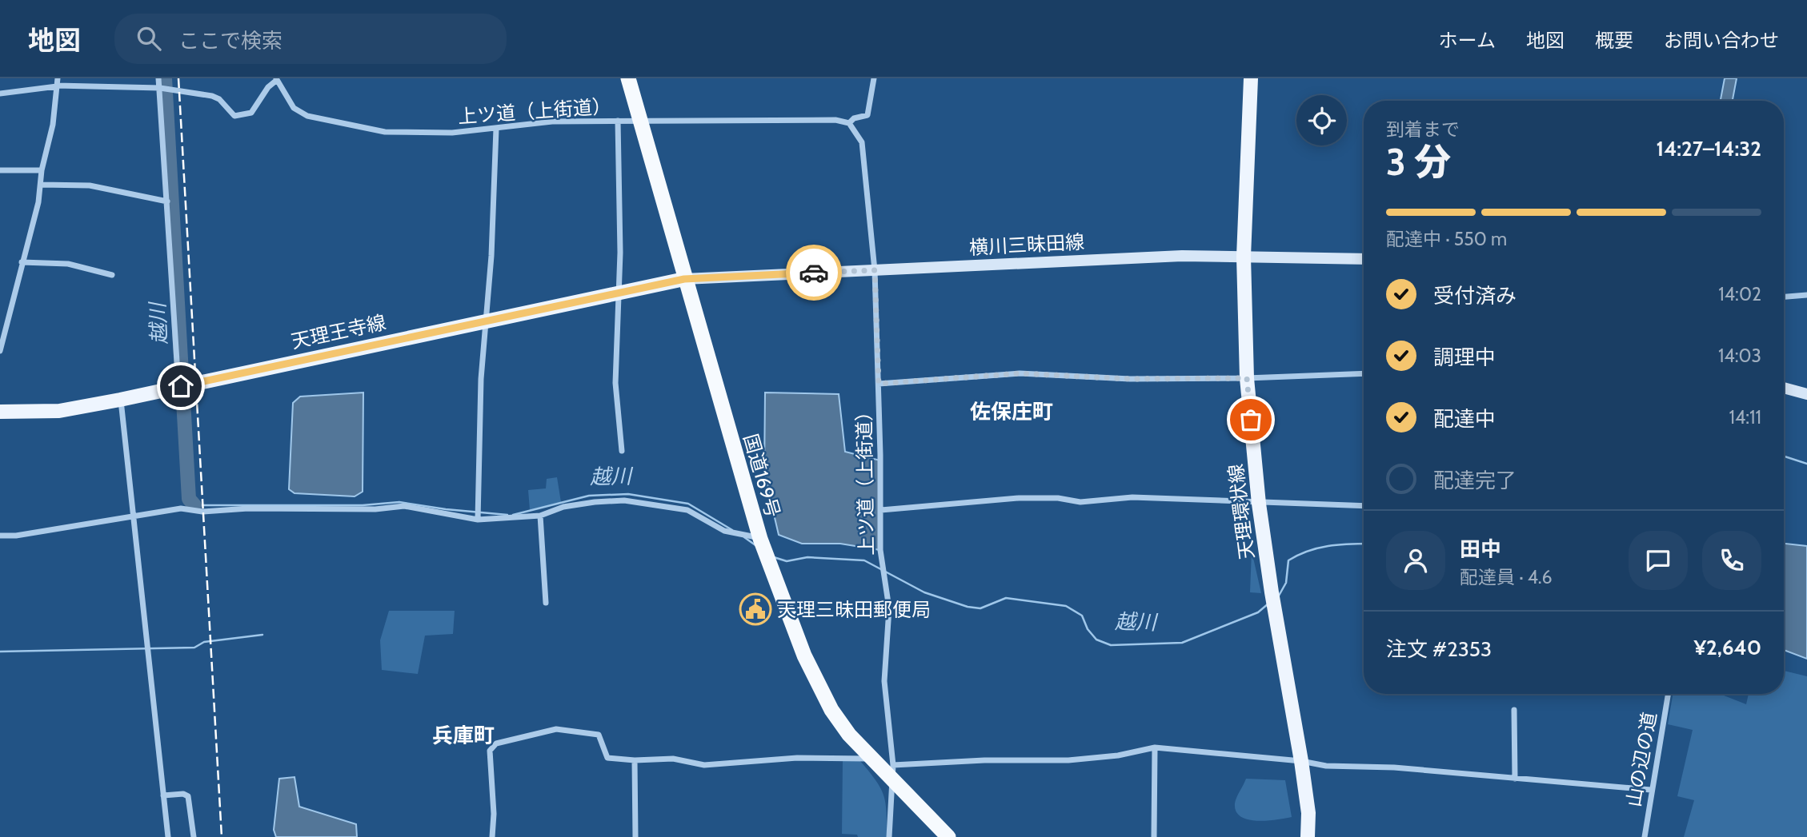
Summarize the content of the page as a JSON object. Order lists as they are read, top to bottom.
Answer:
{
  "streets": {
    "highway": ["国道169号"],
    "main road": ["横川三昧田線", "天理王寺線", "天理環状線"],
    "street": ["上ツ道（上街道）", "山の辺の道"]
  },
  "crossings": [
    ["上ツ道（上街道）", "横川三昧田線"],
    ["上ツ道（上街道）", "国道169号"],
    ["横川三昧田線", "天理王寺線"],
    ["横川三昧田線", "国道169号"],
    ["横川三昧田線", "天理環状線"],
    ["天理王寺線", "国道169号"]
  ],
  "districts": ["佐保庄町", "兵庫町"],
  "water": ["越川"],
  "places": {
    "public building": ["天理三昧田郵便局"]
  },
  "page": {
    "header": "地図",
    "search": "ここで検索",
    "nav": [
      "ホーム",
      "地図",
      "概要",
      "お問い合わせ"
    ],
    "heading": ["3 分", "到着まで", "14:27–14:32"],
    "panel": [
      "田中",
      "配達員 · 4.6",
      "注文 #2353",
      "¥2,640"
    ],
    "bar": "配達中 · 550 m",
    "list": [
      ["受付済み", "14:02"],
      ["調理中", "14:03"],
      ["配達中", "14:11"],
      "配達完了"
    ]
  }
}
